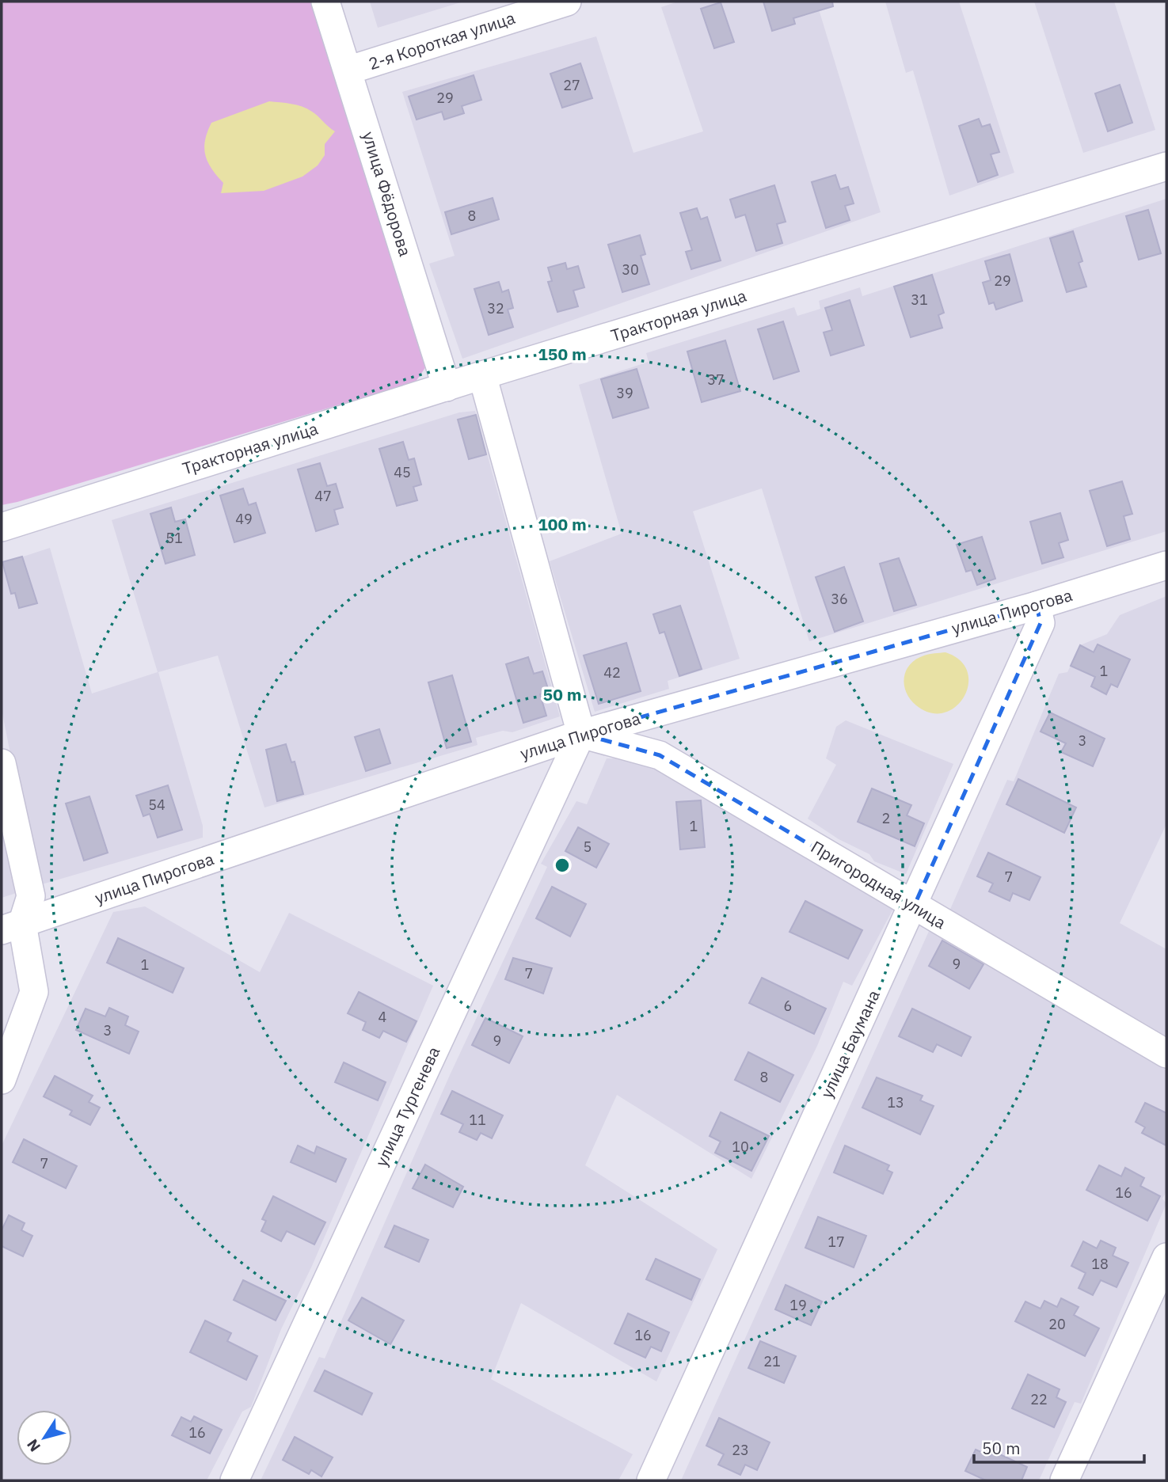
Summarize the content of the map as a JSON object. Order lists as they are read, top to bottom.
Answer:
{
  "streets": {
    "street": [
      "2-я Короткая улица",
      "улица Фёдорова",
      "Тракторная улица",
      "улица Пирогова",
      "Пригородная улица",
      "улица Баумана",
      "улица Тургенева"
    ]
  },
  "crossings": [
    ["2-я Короткая улица", "улица Фёдорова"],
    ["улица Фёдорова", "Тракторная улица"],
    ["улица Пирогова", "Пригородная улица"],
    ["улица Пирогова", "улица Баумана"],
    ["улица Пирогова", "улица Тургенева"],
    ["Пригородная улица", "улица Баумана"],
    ["Пригородная улица", "улица Тургенева"]
  ],
  "house_numbers": [
    "27",
    "29",
    "8",
    "30",
    "29",
    "31",
    "32",
    "37",
    "39",
    "45",
    "47",
    "49",
    "51",
    "36",
    "1",
    "42",
    "3",
    "54",
    "2",
    "1",
    "5",
    "7",
    "9",
    "1",
    "7",
    "6",
    "4",
    "3",
    "9",
    "8",
    "13",
    "11",
    "10",
    "7",
    "16",
    "17",
    "18",
    "19",
    "20",
    "16",
    "21",
    "22",
    "16",
    "23"
  ],
  "scale_bar": "50 m",
  "north": "bottom left",
  "rings": ["150 m", "100 m", "50 m"]
}
